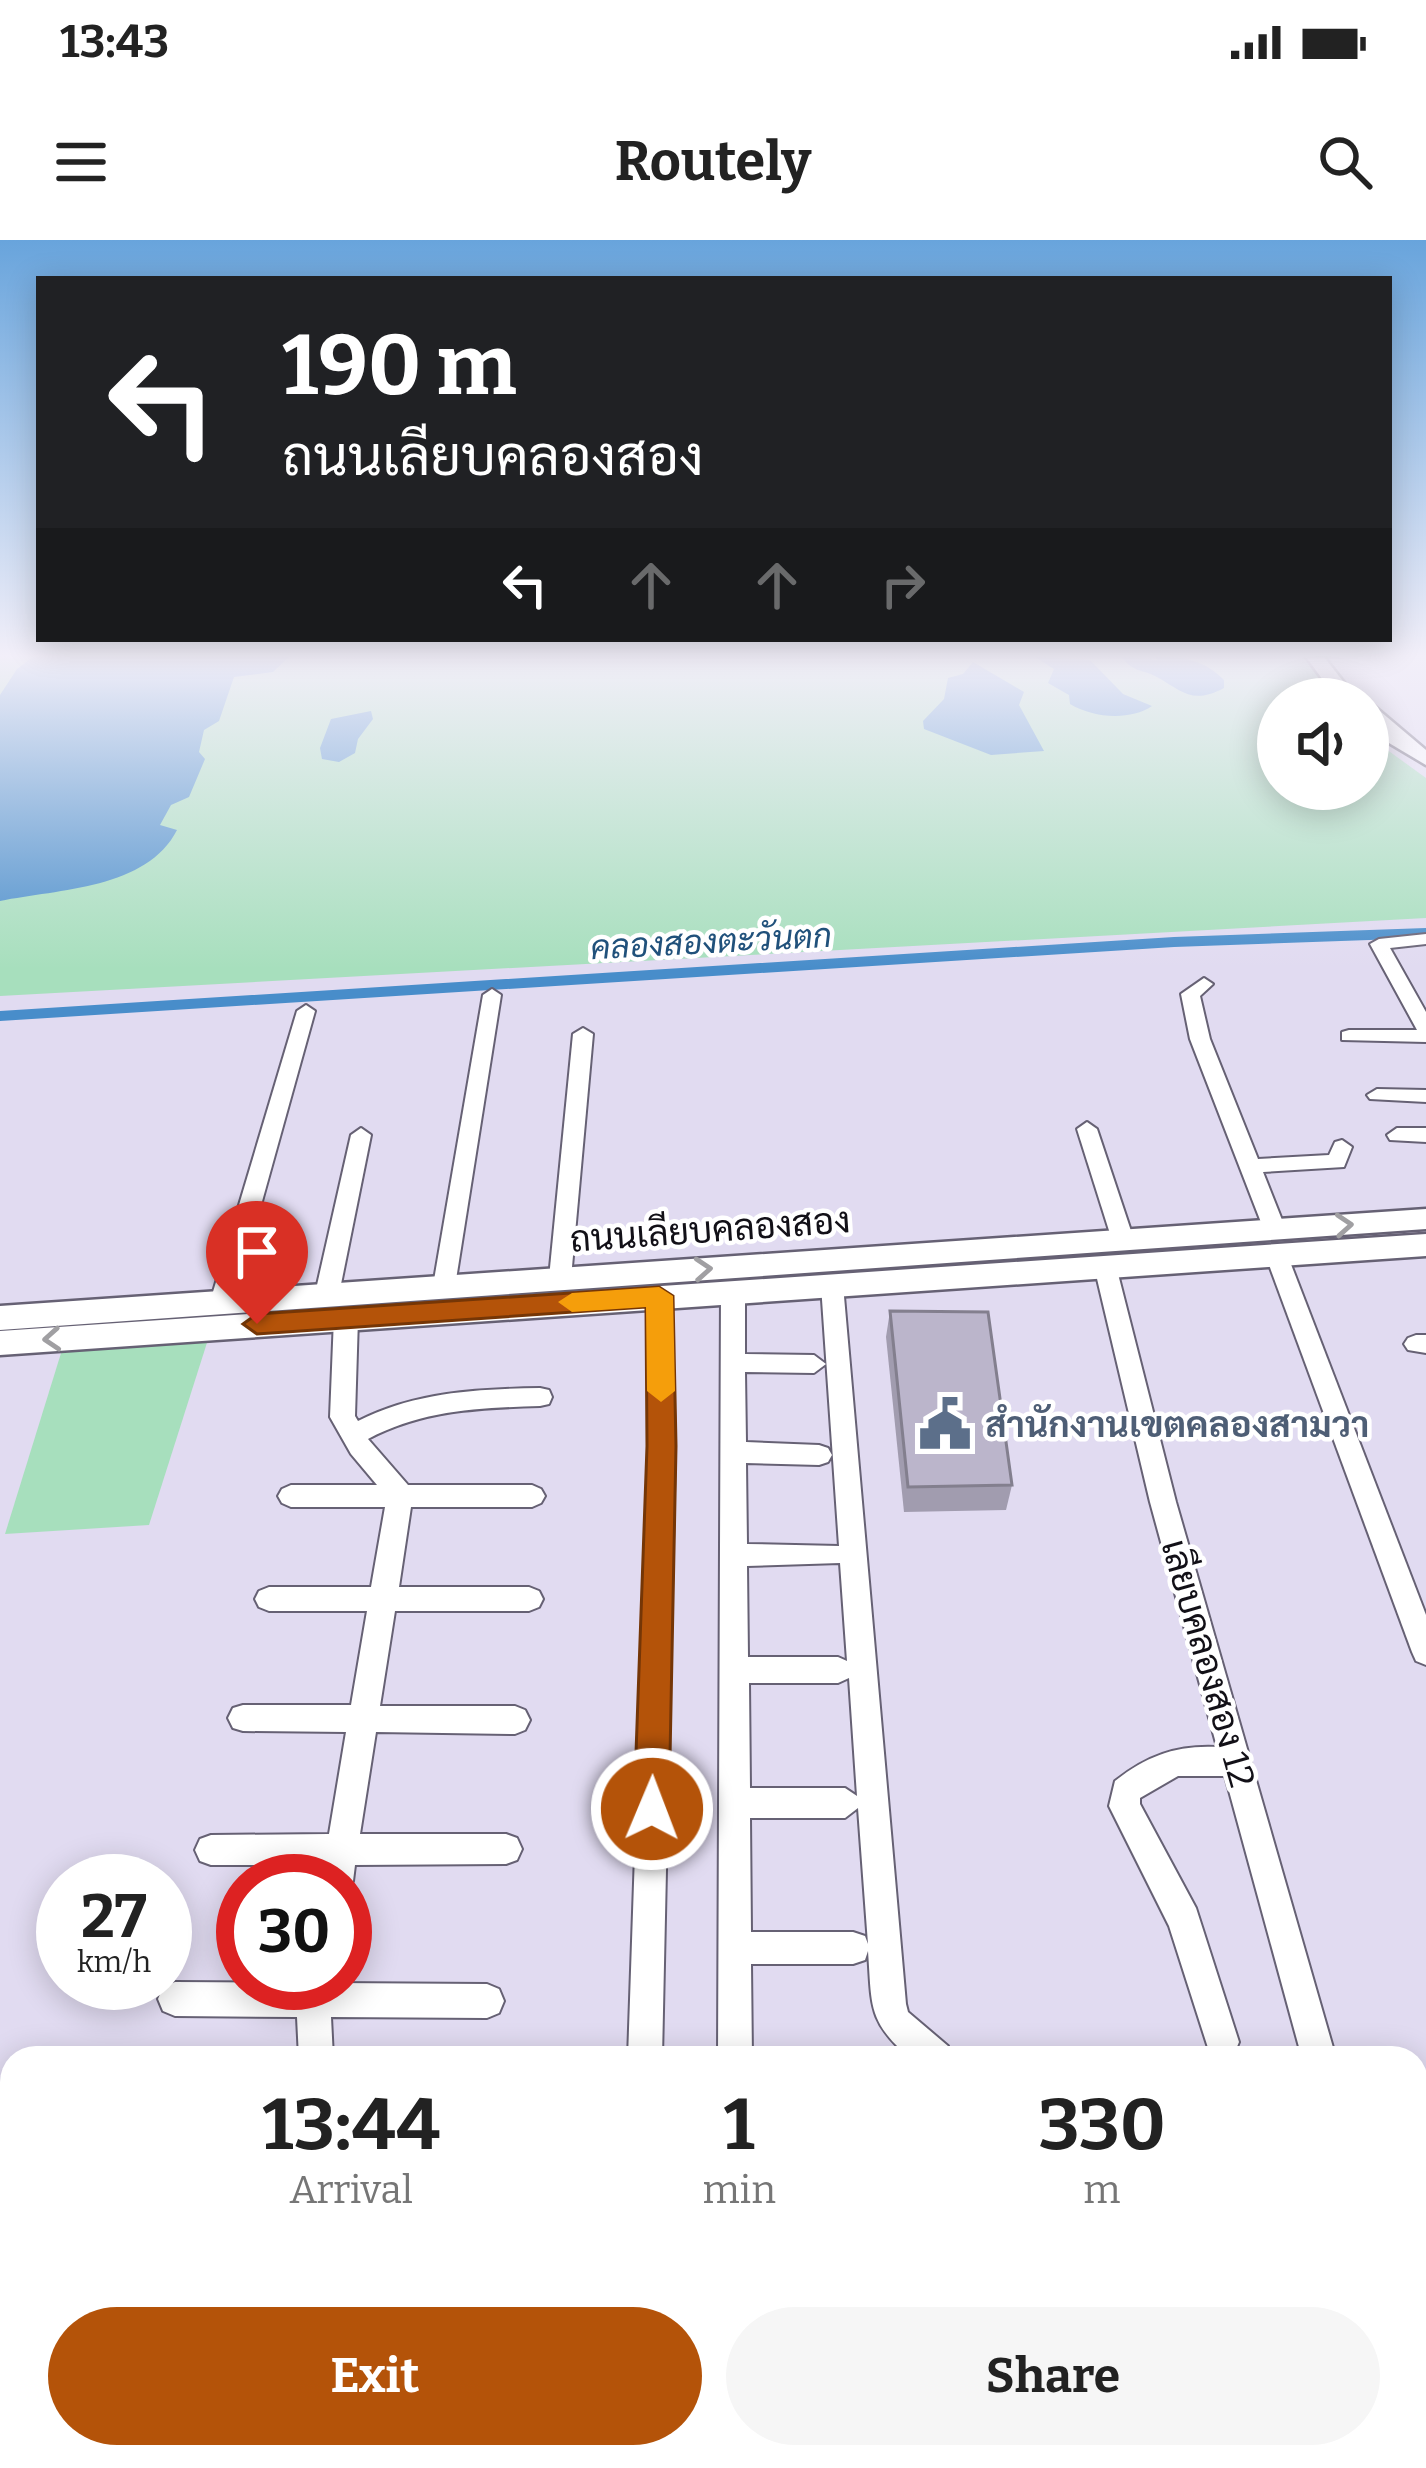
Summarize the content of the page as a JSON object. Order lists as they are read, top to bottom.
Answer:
{
  "streets": {
    "main road": ["ถนนเลียบคลองสอง"],
    "street": ["เลียบคลองสอง 12"]
  },
  "crossings": [
    ["ถนนเลียบคลองสอง", "เลียบคลองสอง 12"]
  ],
  "water": ["คลองสองตะวันตก"],
  "places": {
    "public building": ["สำนักงานเขตคลองสามวา"]
  },
  "page": {
    "status": "13:43",
    "header": "Routely",
    "turn": ["190 m", "ถนนเลียบคลองสอง"],
    "speed": "27 km/h",
    "limit": "30",
    "eta": [
      "13:44",
      "Arrival",
      "1",
      "min",
      "330",
      "m"
    ],
    "buttons": ["Exit", "Share"]
  }
}
